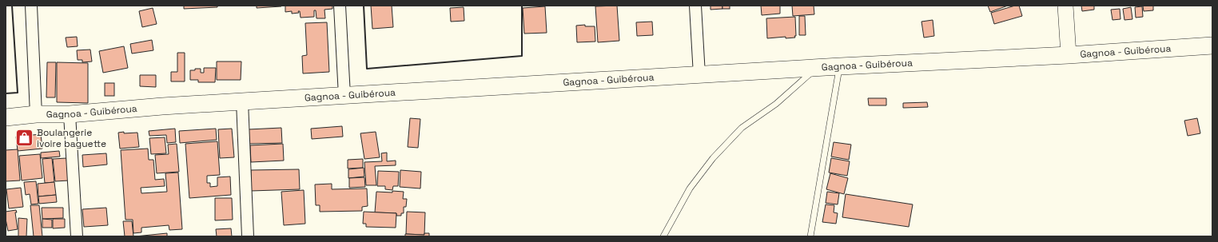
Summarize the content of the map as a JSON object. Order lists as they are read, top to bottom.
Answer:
{
  "streets": {
    "main road": ["Gagnoa - Guibéroua"]
  },
  "places": {
    "shop": ["Boulangerie ivoire baguette"]
  }
}
